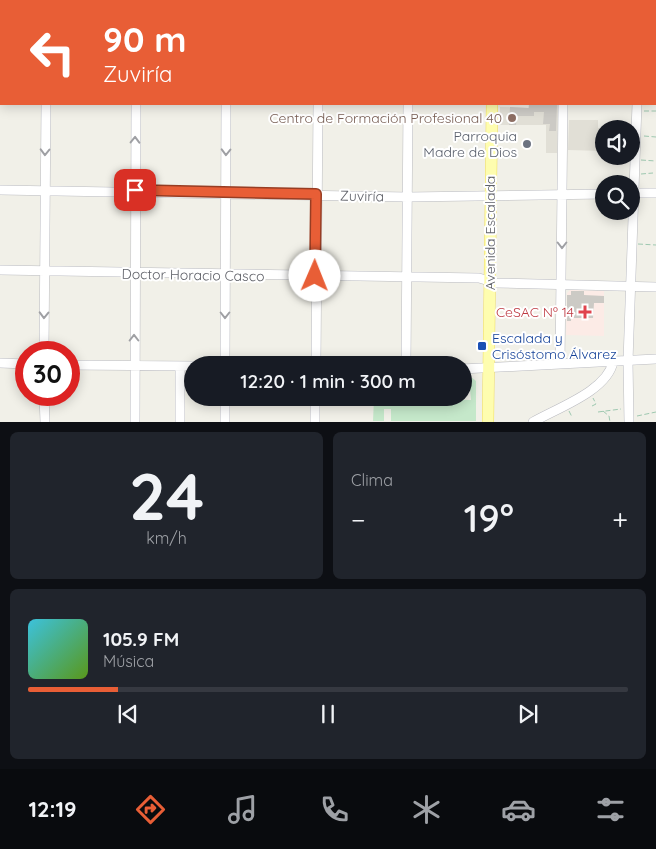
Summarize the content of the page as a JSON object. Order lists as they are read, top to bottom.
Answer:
{
  "streets": {
    "main road": ["Avenida Escalada"],
    "street": ["Zuviría", "Doctor Horacio Casco"]
  },
  "crossings": [
    ["Zuviría", "Avenida Escalada"],
    ["Avenida Escalada", "Doctor Horacio Casco"]
  ],
  "places": {
    "other": ["Centro de Formación Profesional 40", "Parroquia Madre de Dios"],
    "health": ["CeSAC Nº 14"],
    "transit": ["Escalada y Crisóstomo Álvarez"]
  },
  "page": {
    "turn": ["90 m", "Zuviría"],
    "limit": "30",
    "trip": "12:20 · 1 min · 300 m",
    "tile": [
      ["24", "km/h"],
      "Clima"
    ],
    "heat": ["−", "19°", "+"],
    "song": ["105.9 FM", "Música"],
    "tabs": "12:19"
  }
}
